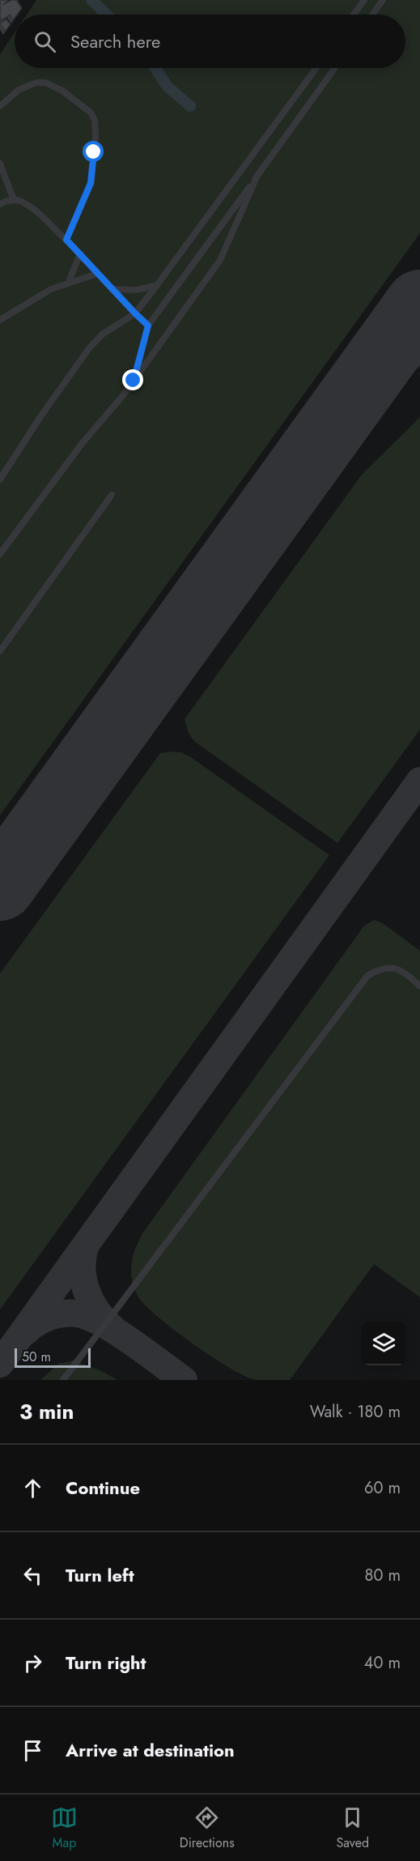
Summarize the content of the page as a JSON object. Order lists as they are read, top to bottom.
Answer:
{
  "scale_bar": "50 m",
  "page": {
    "search": "Search here",
    "scale": "50 m",
    "heading": ["3 min", "Walk · 180 m"],
    "list": [
      ["Continue", "60 m"],
      ["Turn left", "80 m"],
      ["Turn right", "40 m"],
      "Arrive at destination"
    ],
    "nav": ["Map", "Directions", "Saved"]
  }
}
